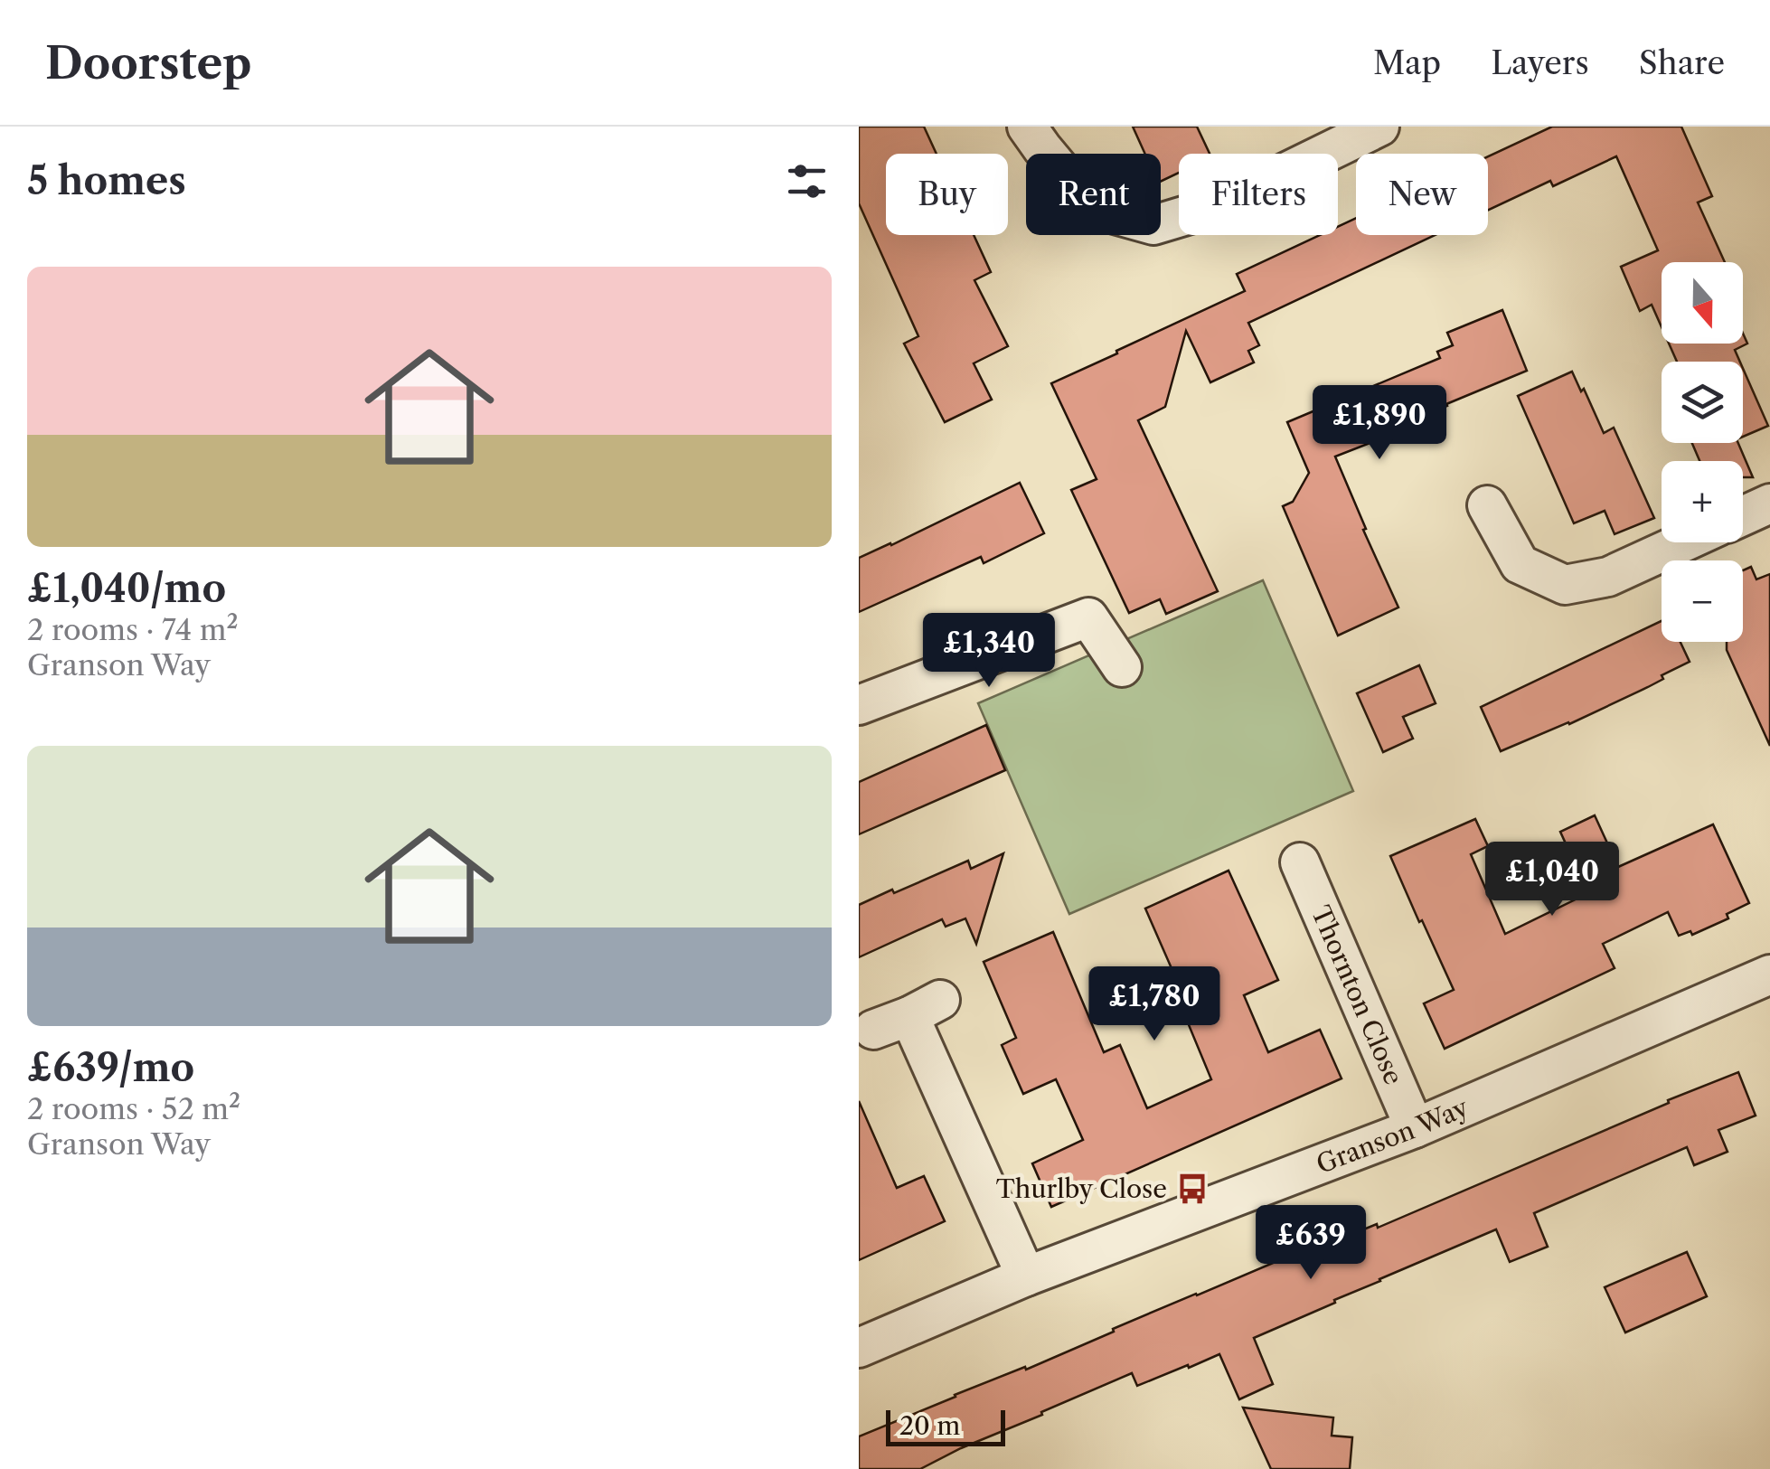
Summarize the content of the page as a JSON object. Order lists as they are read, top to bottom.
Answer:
{
  "streets": {
    "street": ["Thornton Close", "Granson Way"]
  },
  "crossings": [
    ["Thornton Close", "Granson Way"]
  ],
  "places": {
    "bus stop": ["Thurlby Close"]
  },
  "scale_bar": "20 m",
  "north": "bottom",
  "page": {
    "header": "Doorstep",
    "nav": ["Map", "Layers", "Share"],
    "heading": "5 homes",
    "chip": [
      "Buy",
      "Rent",
      "Filters",
      "New"
    ],
    "list": [
      {
        "name": "£1,040/mo",
        "note": "2 rooms · 74 m² · Granson Way"
      },
      {
        "name": "£639/mo",
        "note": "2 rooms · 52 m² · Granson Way"
      }
    ],
    "map_buttons": ["+", "−"],
    "price": [
      "£1,890",
      "£1,340",
      "£1,040",
      "£1,780",
      "£639"
    ],
    "scale": "20 m"
  }
}
